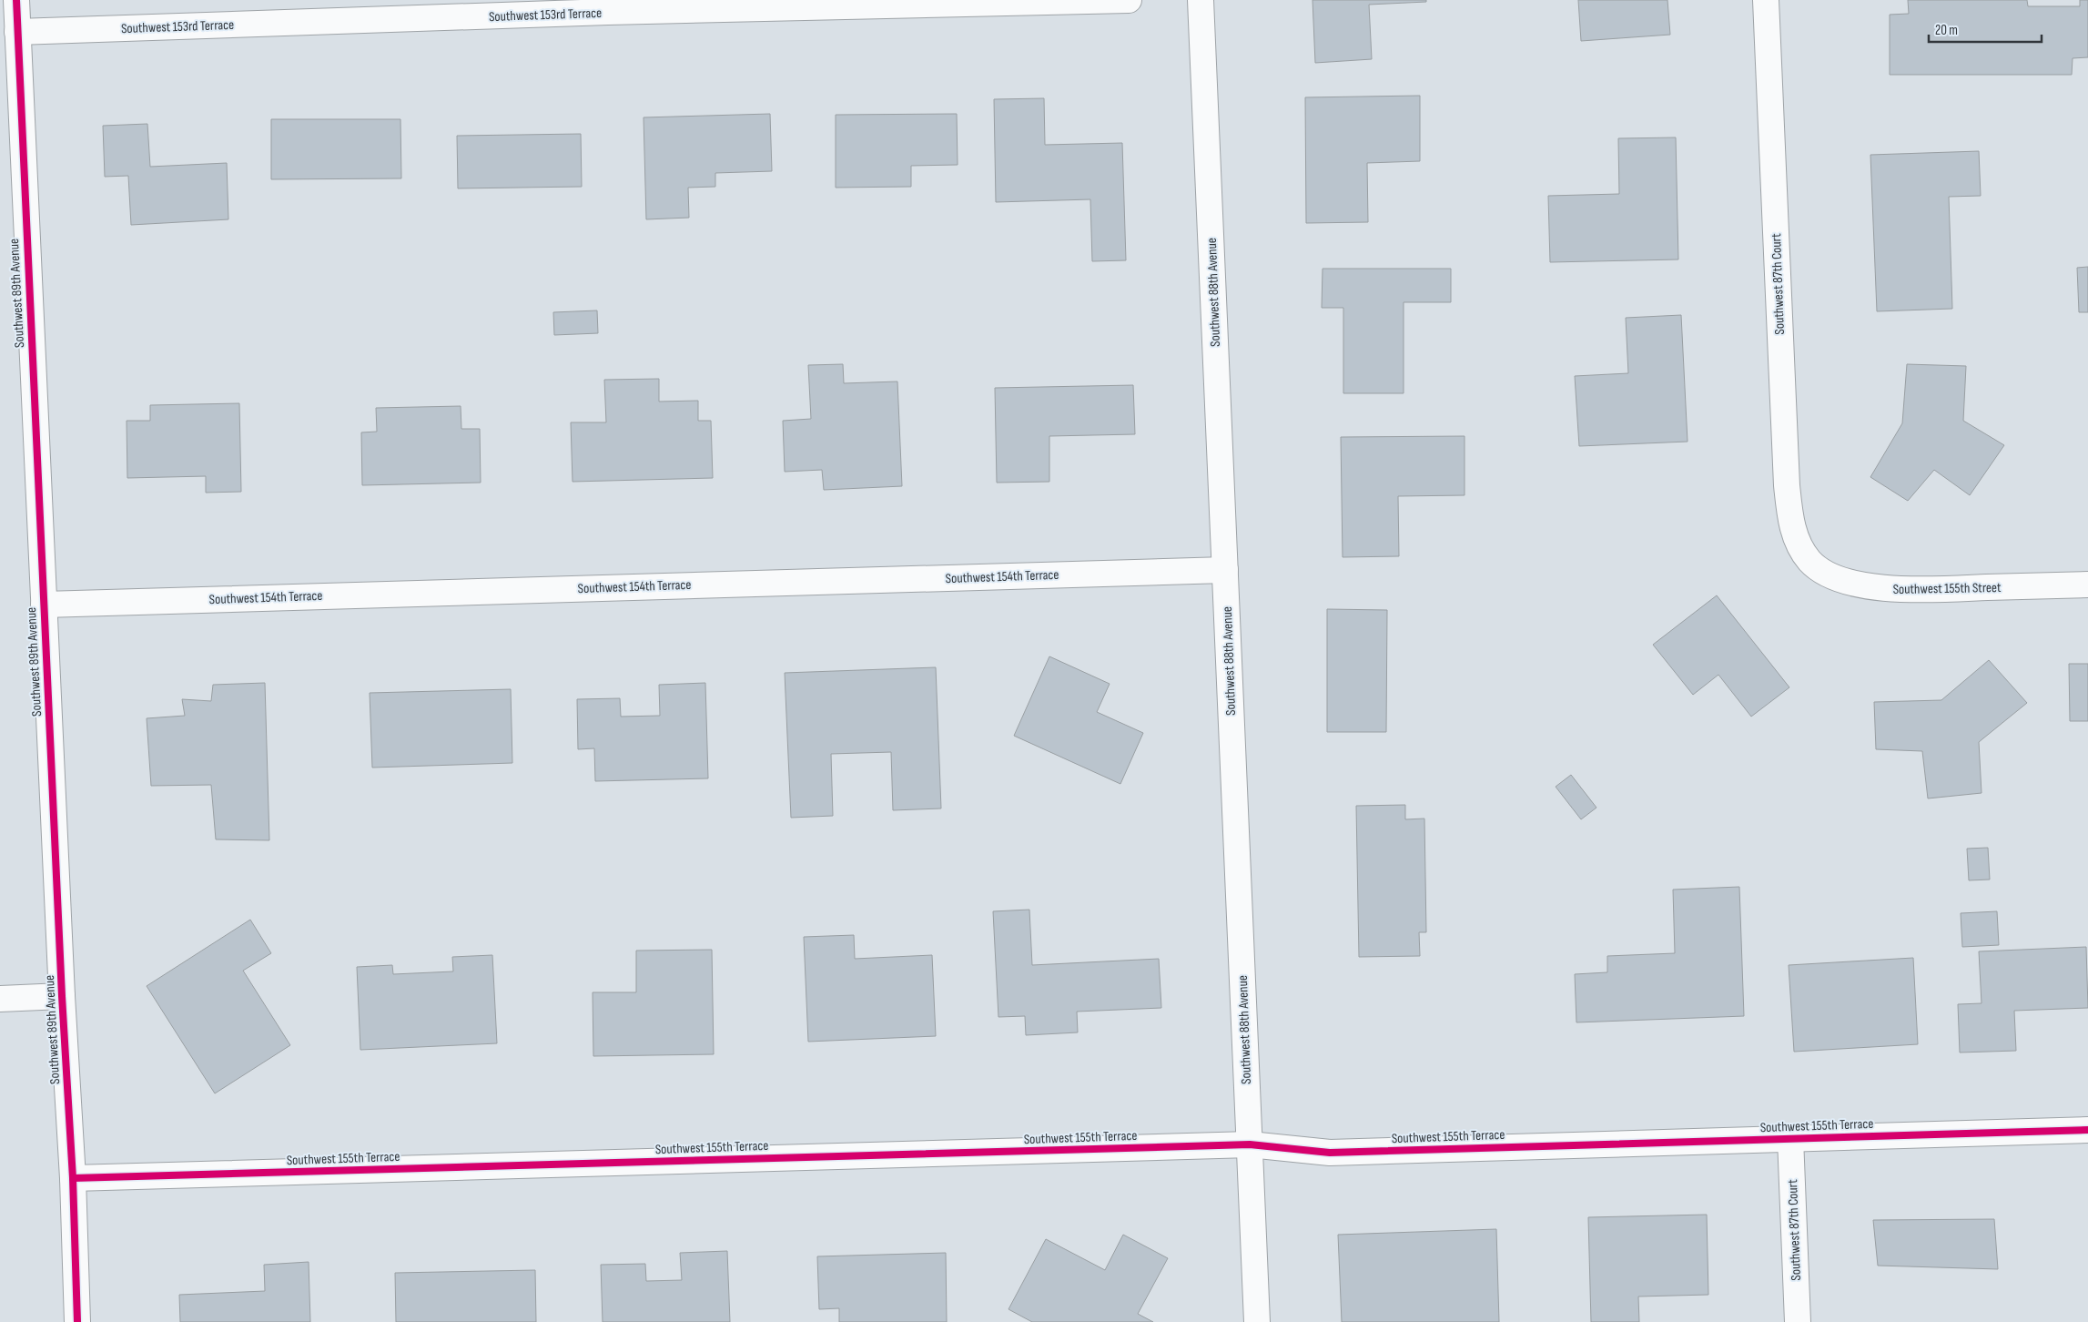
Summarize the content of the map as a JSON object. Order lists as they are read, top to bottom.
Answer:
{
  "streets": {
    "street": [
      "Southwest 153rd Terrace",
      "Southwest 87th Court",
      "Southwest 88th Avenue",
      "Southwest 89th Avenue",
      "Southwest 154th Terrace",
      "Southwest 155th Street",
      "Southwest 155th Terrace"
    ]
  },
  "crossings": [
    ["Southwest 153rd Terrace", "Southwest 89th Avenue"],
    ["Southwest 87th Court", "Southwest 155th Street"],
    ["Southwest 87th Court", "Southwest 155th Terrace"],
    ["Southwest 88th Avenue", "Southwest 154th Terrace"],
    ["Southwest 88th Avenue", "Southwest 155th Terrace"],
    ["Southwest 89th Avenue", "Southwest 154th Terrace"],
    ["Southwest 89th Avenue", "Southwest 155th Terrace"]
  ],
  "scale_bar": "20 m"
}
